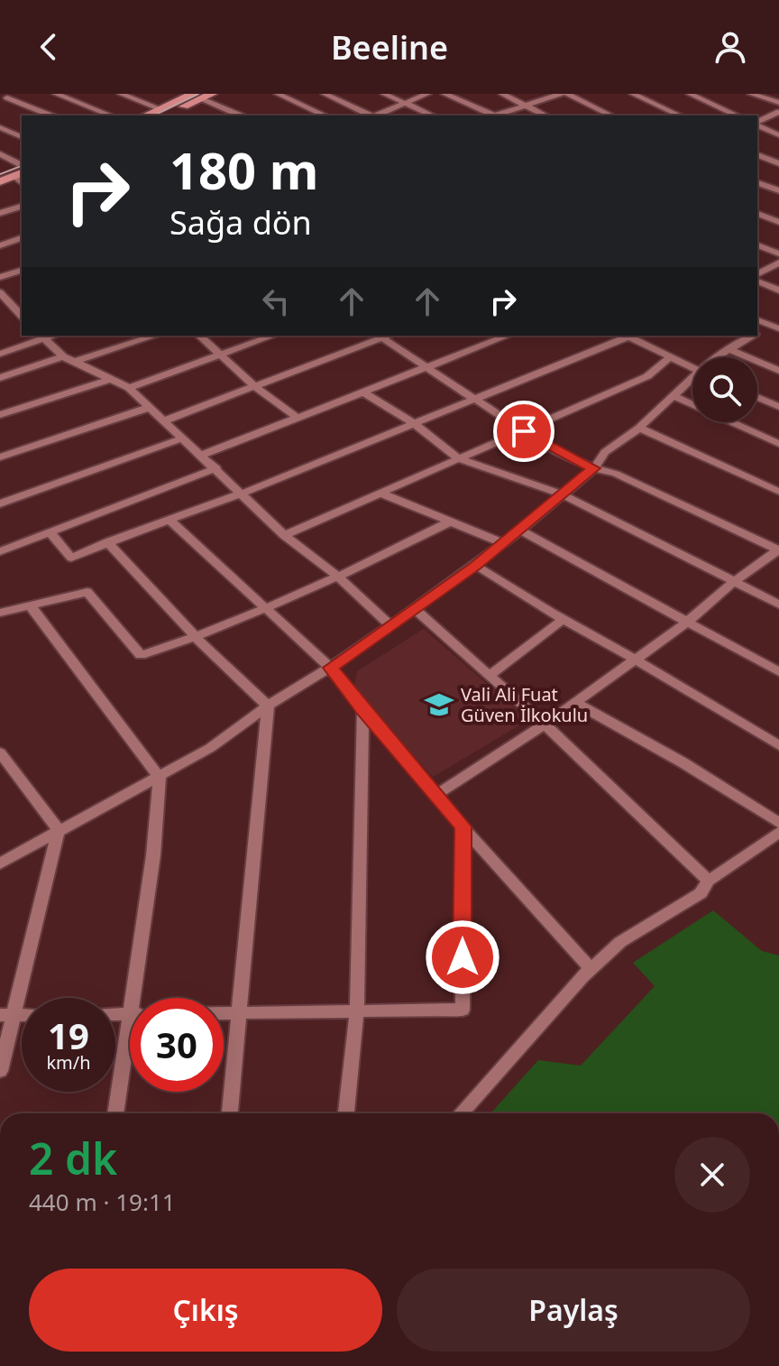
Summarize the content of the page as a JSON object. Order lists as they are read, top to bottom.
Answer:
{
  "places": {
    "school or university": ["Vali Ali Fuat Güven İlkokulu"]
  },
  "page": {
    "header": "Beeline",
    "turn": ["180 m", "Sağa dön"],
    "speed": "19 km/h",
    "limit": "30",
    "heading": ["2 dk", "440 m · 19:11"],
    "buttons": ["Çıkış", "Paylaş"]
  }
}
